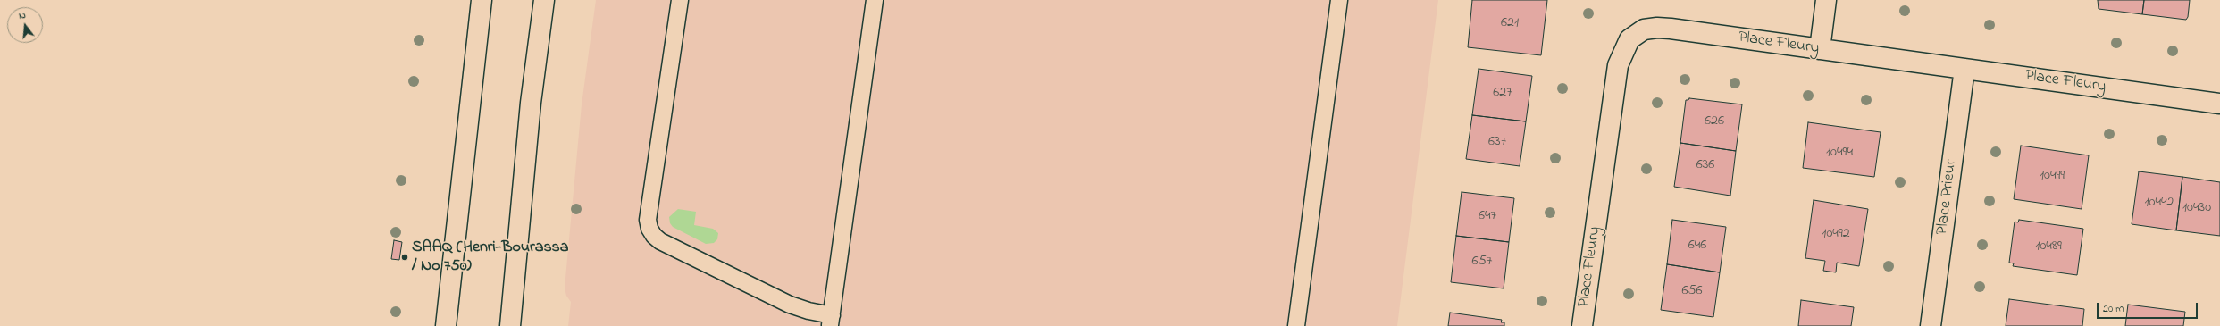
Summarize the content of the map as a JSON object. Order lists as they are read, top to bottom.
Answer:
{
  "streets": {
    "street": ["Place Fleury", "Place Prieur"]
  },
  "crossings": [
    ["Place Fleury", "Place Prieur"]
  ],
  "places": ["SAAQ (Henri-Bourassa / No 750)"],
  "house_numbers": [
    "621",
    "627",
    "626",
    "637",
    "10494",
    "636",
    "10499",
    "10442",
    "10430",
    "647",
    "10492",
    "646",
    "10489",
    "657",
    "656"
  ],
  "scale_bar": "20 m",
  "north": "top"
}
